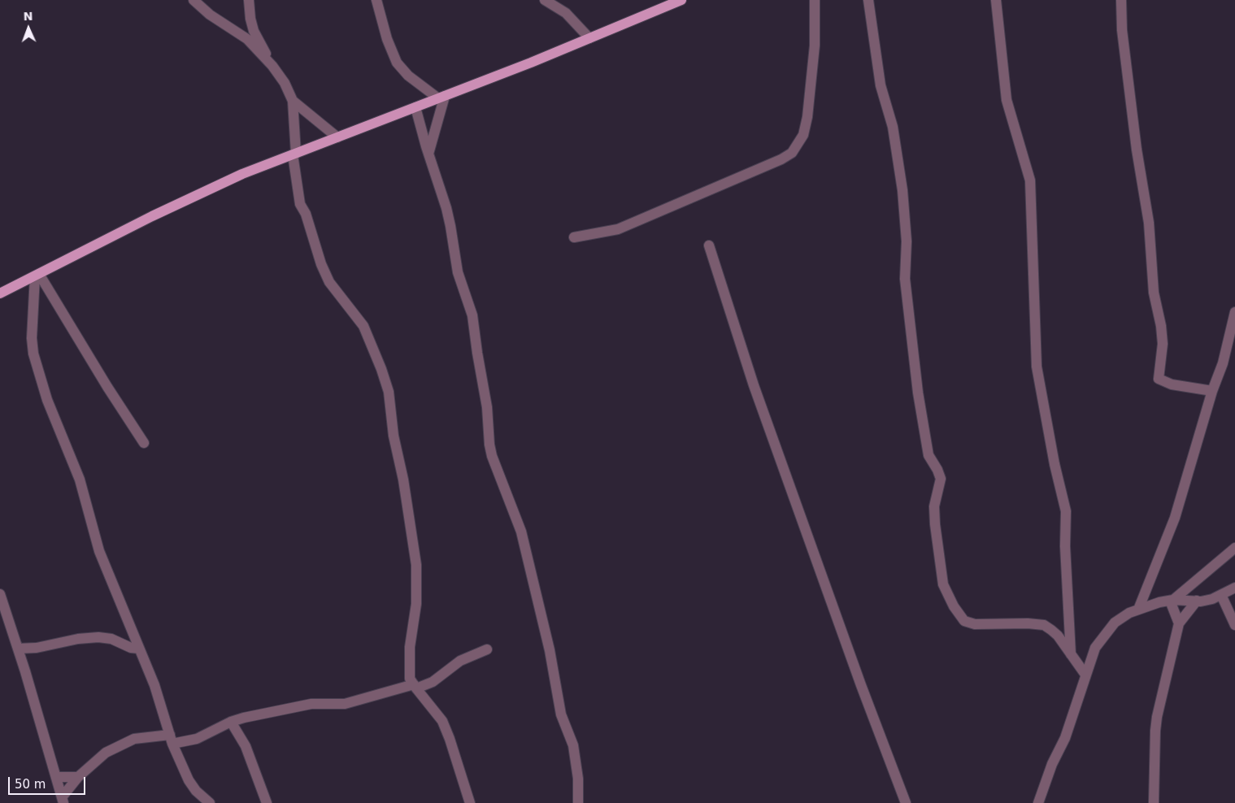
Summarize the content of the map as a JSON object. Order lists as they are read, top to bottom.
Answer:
{
  "scale_bar": "50 m",
  "north": "top"
}
